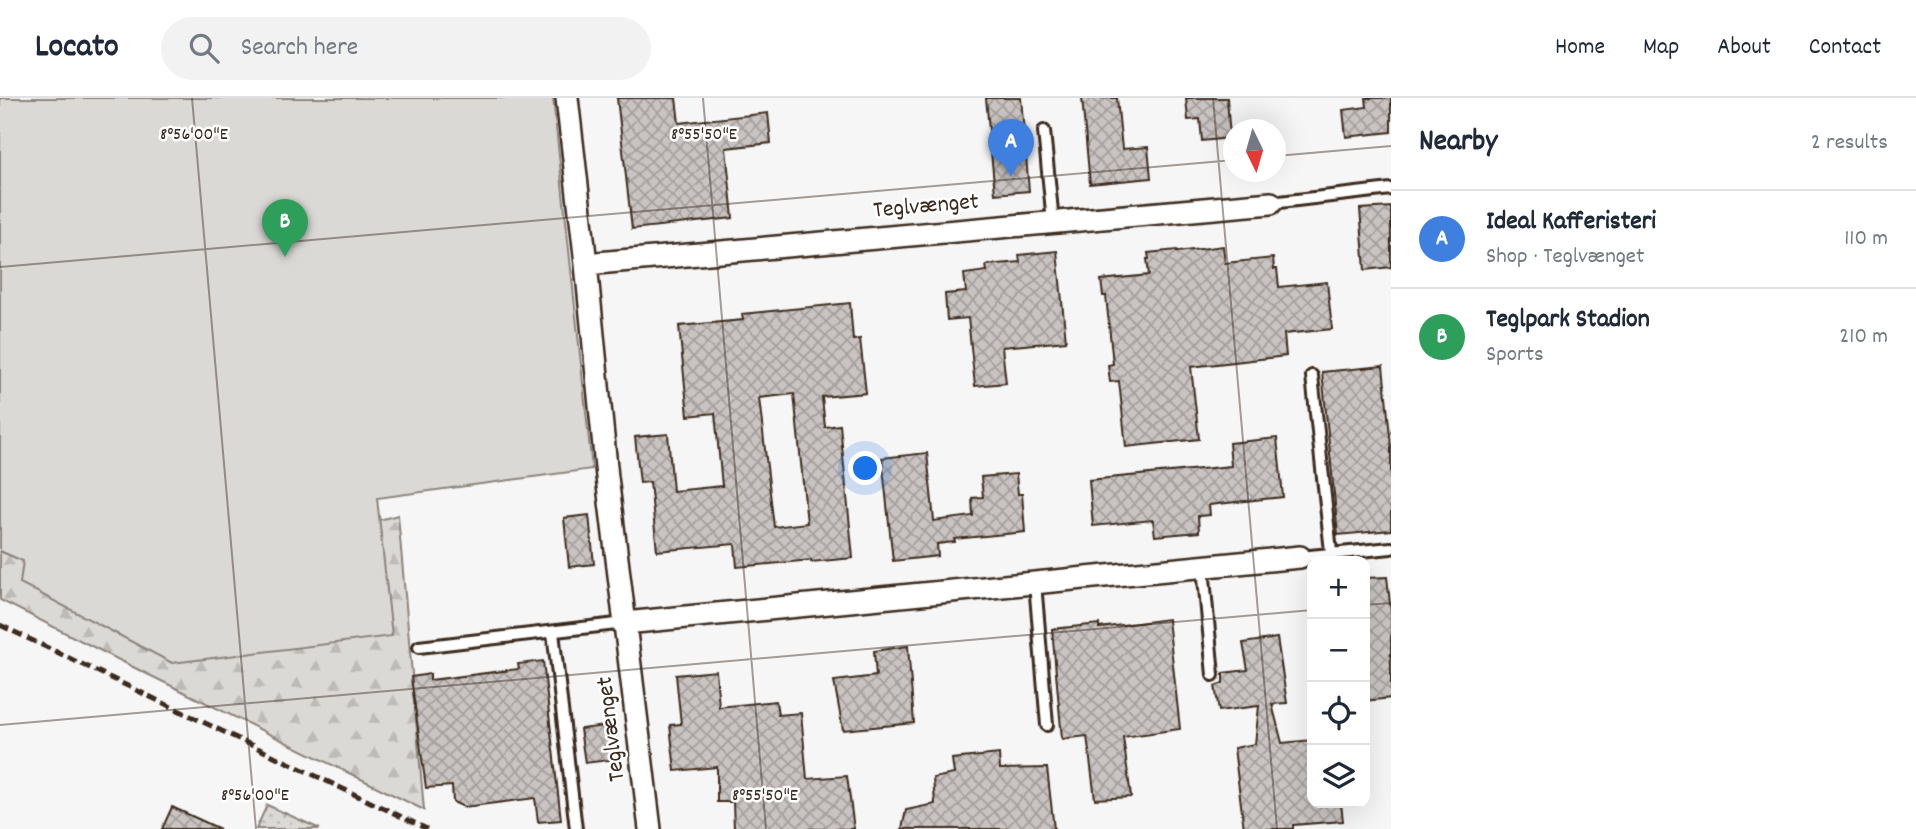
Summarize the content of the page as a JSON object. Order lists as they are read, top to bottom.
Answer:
{
  "streets": {
    "street": ["Teglvænget"]
  },
  "north": "bottom",
  "page": {
    "header": "Locato",
    "search": "Search here",
    "nav": [
      "Home",
      "Map",
      "About",
      "Contact"
    ],
    "heading": ["Nearby", "2 results"],
    "pins": ["A", "B"],
    "list": [
      {
        "mark": "A",
        "name": "Ideal Kafferisteri",
        "note": "Shop · Teglvænget",
        "value": "110 m"
      },
      {
        "mark": "B",
        "name": "Teglpark Stadion",
        "note": "Sports",
        "value": "210 m"
      }
    ],
    "map_buttons": ["+", "−"]
  },
  "coordinates": ["8°56'00\"E", "8°55'50\"E"]
}
